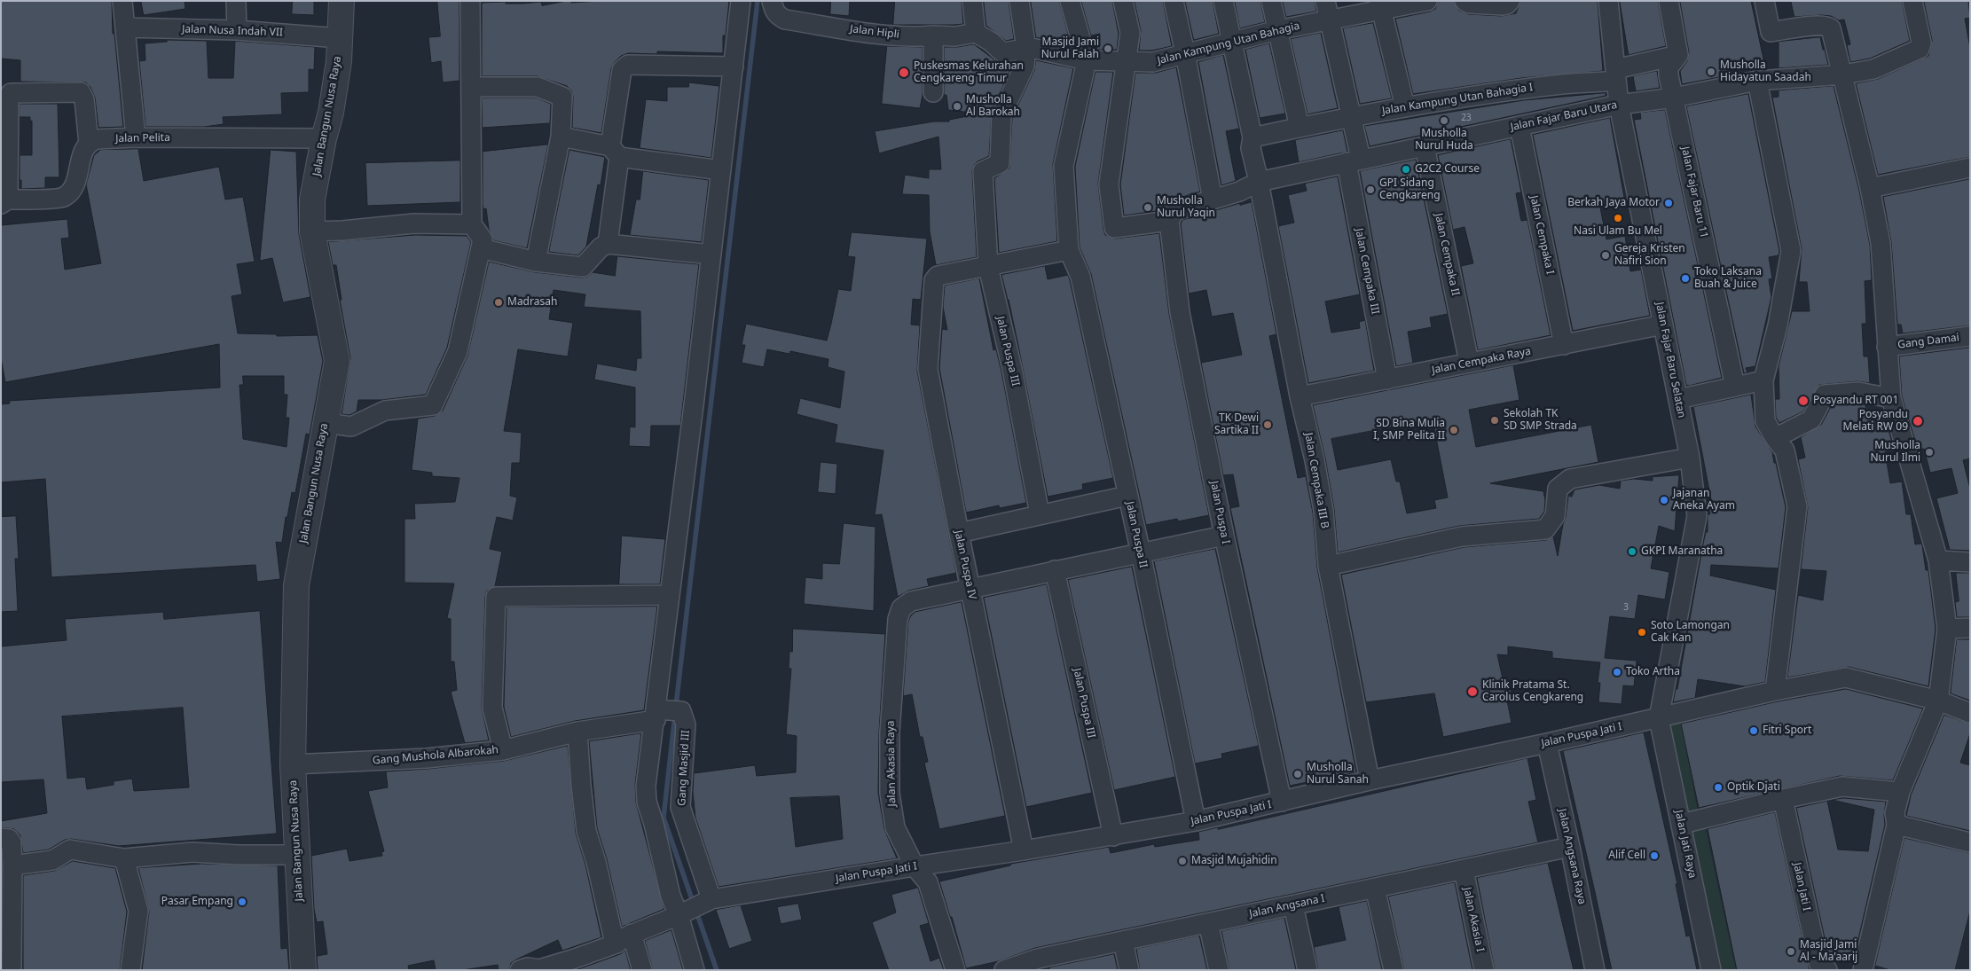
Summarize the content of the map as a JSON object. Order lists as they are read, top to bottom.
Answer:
{
  "streets": {
    "street": [
      "Jalan Nusa Indah VII",
      "Jalan Hipli",
      "Jalan Kampung Utan Bahagia",
      "Jalan Kampung Utan Bahagia I",
      "Jalan Bangun Nusa Raya",
      "Jalan Fajar Baru Utara",
      "Jalan Pelita",
      "Jalan Fajar Baru 11",
      "Jalan Cempaka I",
      "Jalan Cempaka II",
      "Jalan Cempaka III",
      "Gang Damai",
      "Jalan Puspa III",
      "Jalan Fajar Baru Selatan",
      "Jalan Cempaka Raya",
      "Jalan Cempaka III B",
      "Jalan Puspa I",
      "Jalan Puspa II",
      "Jalan Puspa IV",
      "Jalan Puspa Jati I",
      "Gang Mushola Albarokah",
      "Jalan Akasia Raya",
      "Gang Masjid III",
      "Jalan Jati Raya",
      "Jalan Angsana Raya",
      "Jalan Jati I",
      "Jalan Angsana I",
      "Jalan Akasia I"
    ]
  },
  "crossings": [
    ["Jalan Nusa Indah VII", "Jalan Bangun Nusa Raya"],
    ["Jalan Hipli", "Jalan Kampung Utan Bahagia"],
    ["Jalan Kampung Utan Bahagia", "Jalan Cempaka III"],
    ["Jalan Kampung Utan Bahagia", "Jalan Puspa III"],
    ["Jalan Kampung Utan Bahagia", "Jalan Cempaka III B"],
    ["Jalan Kampung Utan Bahagia", "Jalan Puspa II"],
    ["Jalan Kampung Utan Bahagia I", "Jalan Fajar Baru 11"],
    ["Jalan Kampung Utan Bahagia I", "Jalan Cempaka III"],
    ["Jalan Kampung Utan Bahagia I", "Jalan Fajar Baru Selatan"],
    ["Jalan Kampung Utan Bahagia I", "Jalan Cempaka III B"],
    ["Jalan Bangun Nusa Raya", "Jalan Pelita"],
    ["Jalan Bangun Nusa Raya", "Gang Mushola Albarokah"],
    ["Jalan Fajar Baru Utara", "Jalan Fajar Baru 11"],
    ["Jalan Fajar Baru Utara", "Jalan Cempaka I"],
    ["Jalan Fajar Baru Utara", "Jalan Cempaka II"],
    ["Jalan Fajar Baru Utara", "Jalan Cempaka III"],
    ["Jalan Fajar Baru Utara", "Jalan Fajar Baru Selatan"],
    ["Jalan Fajar Baru Utara", "Jalan Cempaka III B"],
    ["Jalan Fajar Baru Utara", "Jalan Puspa I"],
    ["Jalan Cempaka I", "Jalan Cempaka Raya"],
    ["Jalan Cempaka II", "Jalan Cempaka Raya"],
    ["Jalan Cempaka III", "Jalan Cempaka Raya"],
    ["Jalan Puspa III", "Jalan Puspa IV"],
    ["Jalan Puspa III", "Jalan Puspa Jati I"],
    ["Jalan Fajar Baru Selatan", "Jalan Cempaka Raya"],
    ["Jalan Fajar Baru Selatan", "Jalan Puspa Jati I"],
    ["Jalan Fajar Baru Selatan", "Jalan Jati Raya"],
    ["Jalan Cempaka Raya", "Jalan Cempaka III B"],
    ["Jalan Cempaka III B", "Jalan Puspa Jati I"],
    ["Jalan Puspa I", "Jalan Puspa Jati I"],
    ["Jalan Puspa II", "Jalan Puspa Jati I"],
    ["Jalan Puspa IV", "Jalan Puspa Jati I"],
    ["Jalan Puspa IV", "Jalan Akasia Raya"],
    ["Jalan Puspa Jati I", "Jalan Akasia Raya"],
    ["Jalan Puspa Jati I", "Gang Masjid III"],
    ["Jalan Puspa Jati I", "Jalan Jati Raya"],
    ["Jalan Puspa Jati I", "Jalan Angsana Raya"],
    ["Gang Mushola Albarokah", "Gang Masjid III"],
    ["Jalan Angsana Raya", "Jalan Angsana I"],
    ["Jalan Angsana I", "Jalan Akasia I"]
  ],
  "places": [
    "Masjid Jami Nurul Falah",
    "Musholla Hidayatun Saadah",
    "Puskesmas Kelurahan Cengkareng Timur",
    "Musholla Al Barokah",
    "Musholla Nurul Huda",
    "G2C2 Course",
    "GPI Sidang Cengkareng",
    "Berkah Jaya Motor",
    "Musholla Nurul Yaqin",
    "Nasi Ulam Bu Mel",
    "Gereja Kristen Nafiri Sion",
    "Toko Laksana Buah & Juice",
    "Madrasah",
    "Posyandu RT 001",
    "Sekolah TK SD SMP Strada",
    "Posyandu Melati RW 09",
    "TK Dewi Sartika II",
    "SD Bina Mulia I, SMP Pelita II",
    "Musholla Nurul Ilmi",
    "Jajanan Aneka Ayam",
    "GKPI Maranatha",
    "Soto Lamongan Cak Kan",
    "Toko Artha",
    "Klinik Pratama St. Carolus Cengkareng",
    "Fitri Sport",
    "Musholla Nurul Sanah",
    "Optik Djati",
    "Alif Cell",
    "Masjid Mujahidin",
    "Pasar Empang",
    "Masjid Jami Al - Ma'aarij"
  ],
  "house_numbers": ["23", "3"]
}
